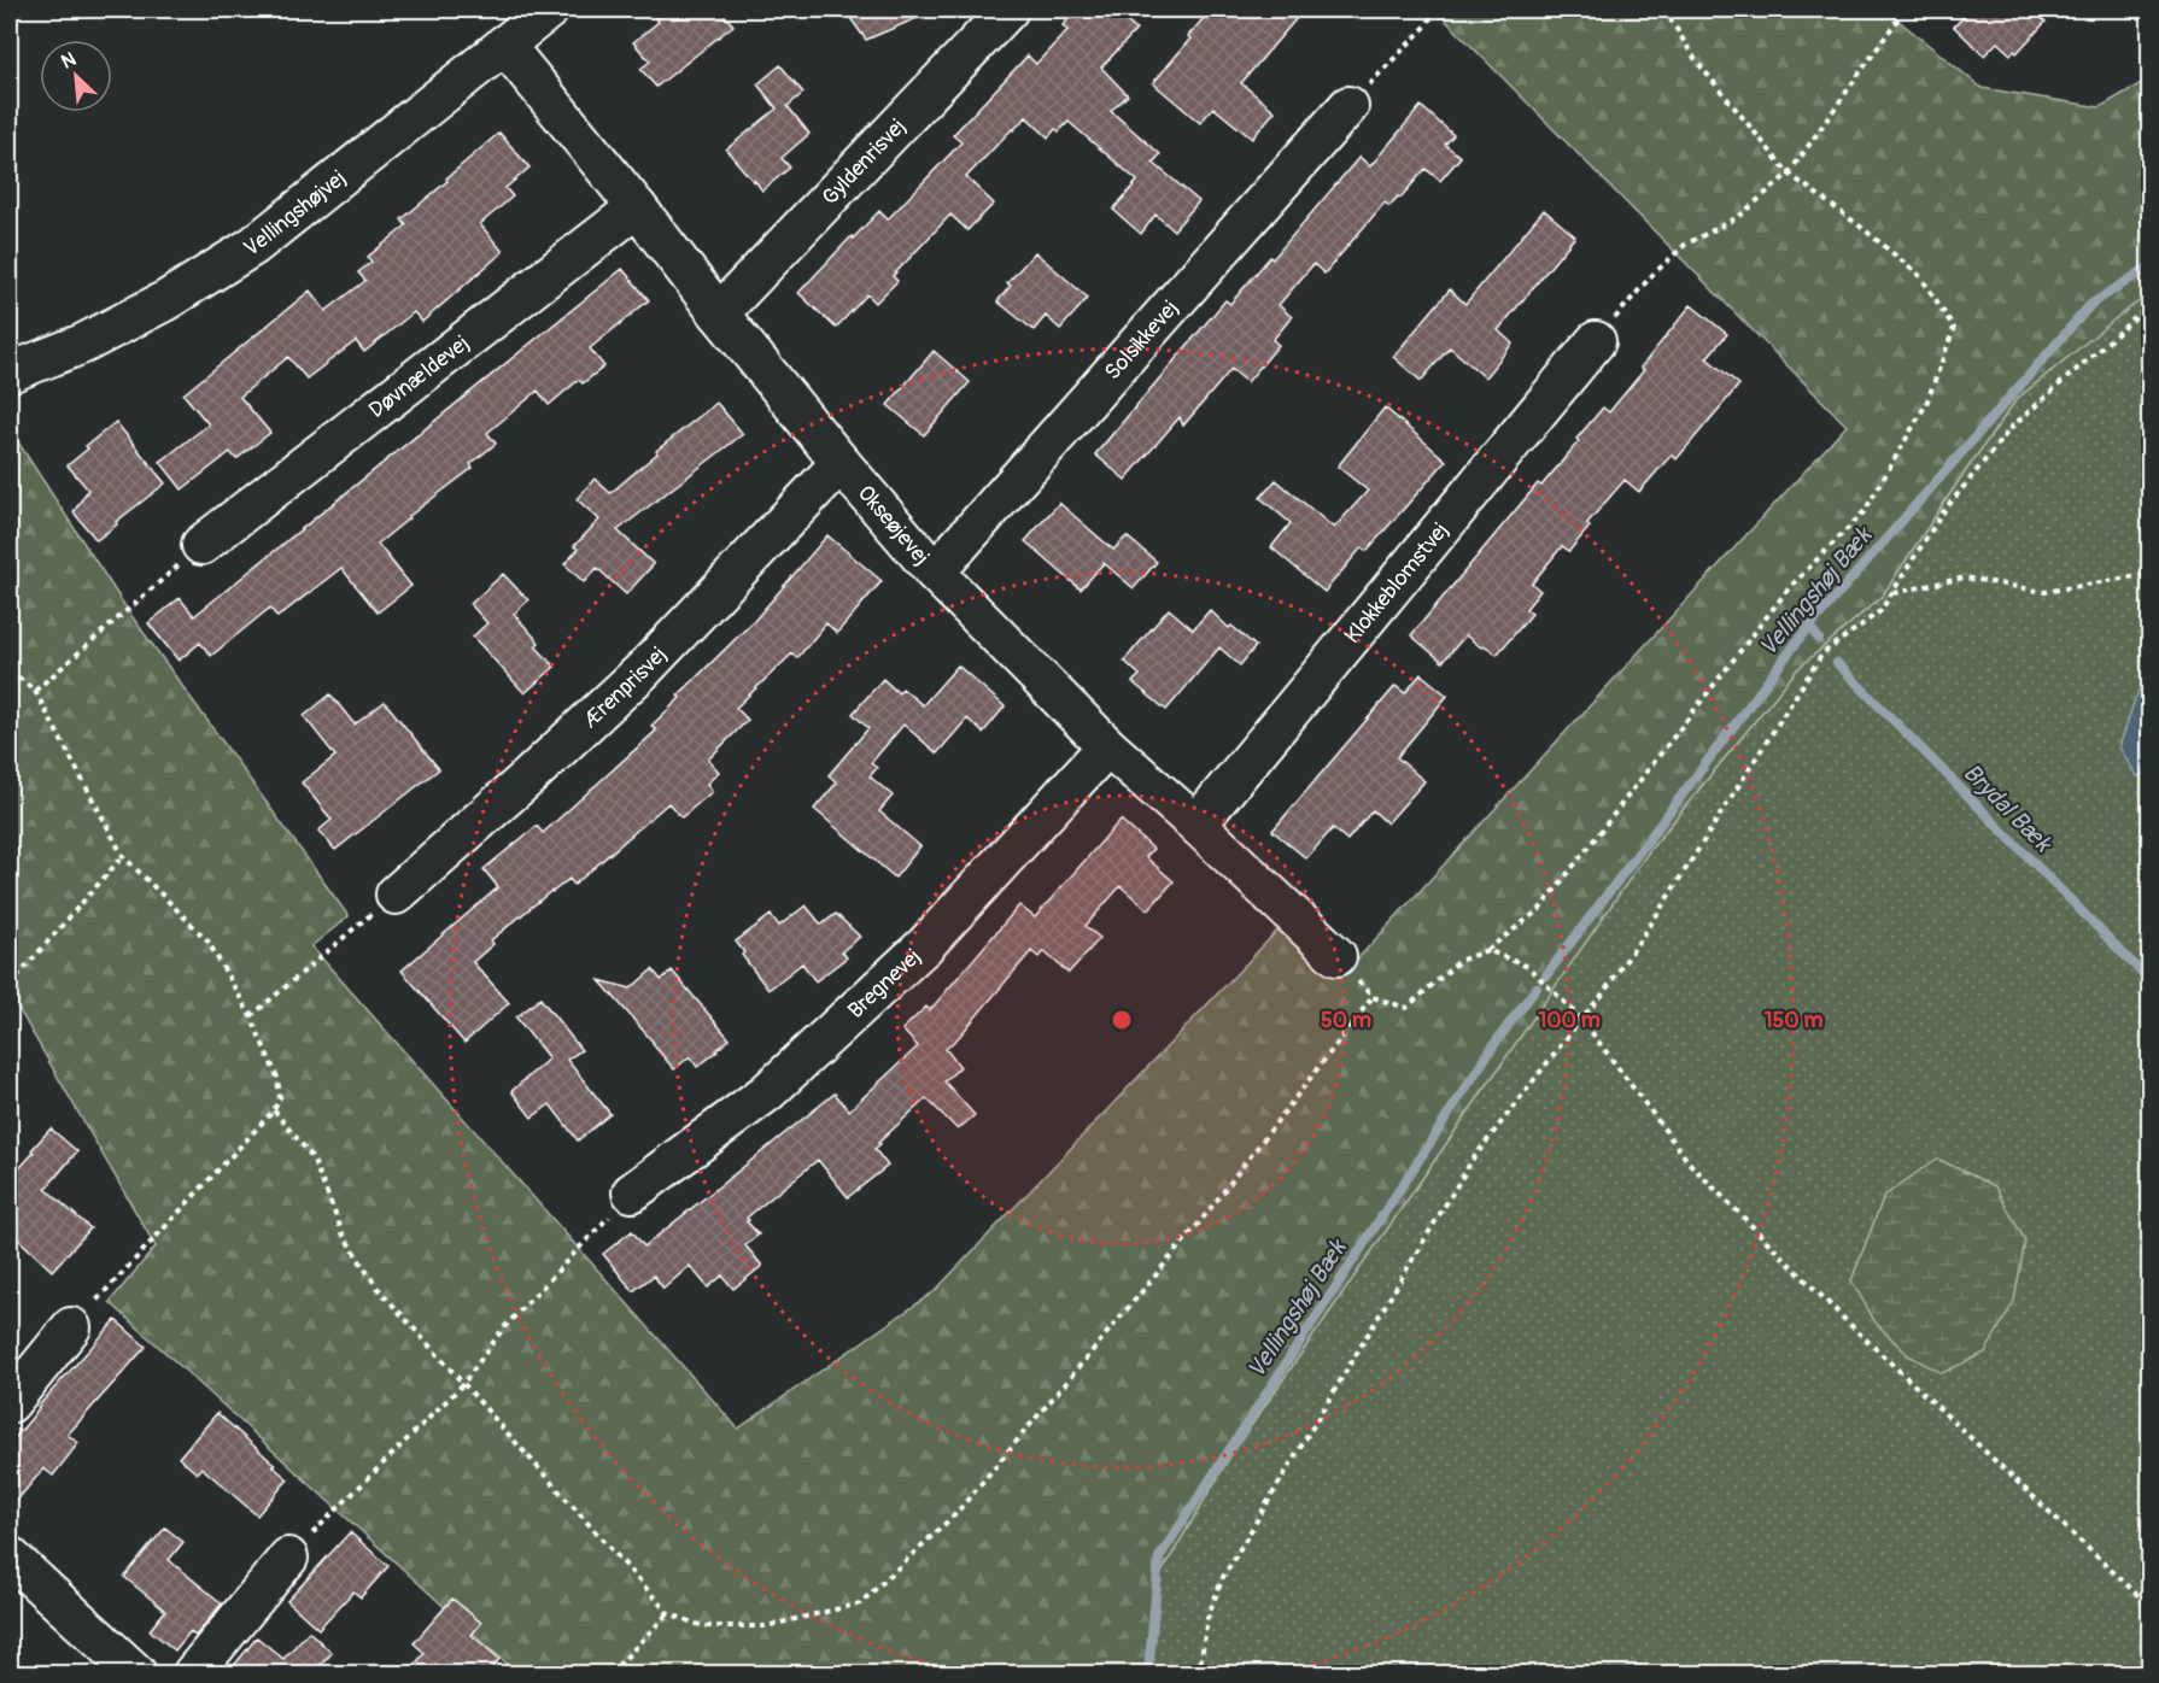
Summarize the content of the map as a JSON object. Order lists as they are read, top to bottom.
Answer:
{
  "streets": {
    "street": [
      "Gyldenrisvej",
      "Vellingshøjvej",
      "Solsikkevej",
      "Døvnældevej",
      "Okseøjevej",
      "Klokkeblomstvej",
      "Ærenprisvej",
      "Bregnevej"
    ]
  },
  "crossings": [
    ["Gyldenrisvej", "Okseøjevej"],
    ["Vellingshøjvej", "Okseøjevej"],
    ["Solsikkevej", "Okseøjevej"],
    ["Døvnældevej", "Okseøjevej"],
    ["Okseøjevej", "Klokkeblomstvej"],
    ["Okseøjevej", "Ærenprisvej"],
    ["Okseøjevej", "Bregnevej"]
  ],
  "water": ["Vellingshøj Bæk", "Brydal Bæk"],
  "north": "top left",
  "rings": ["50 m", "100 m", "150 m"]
}
